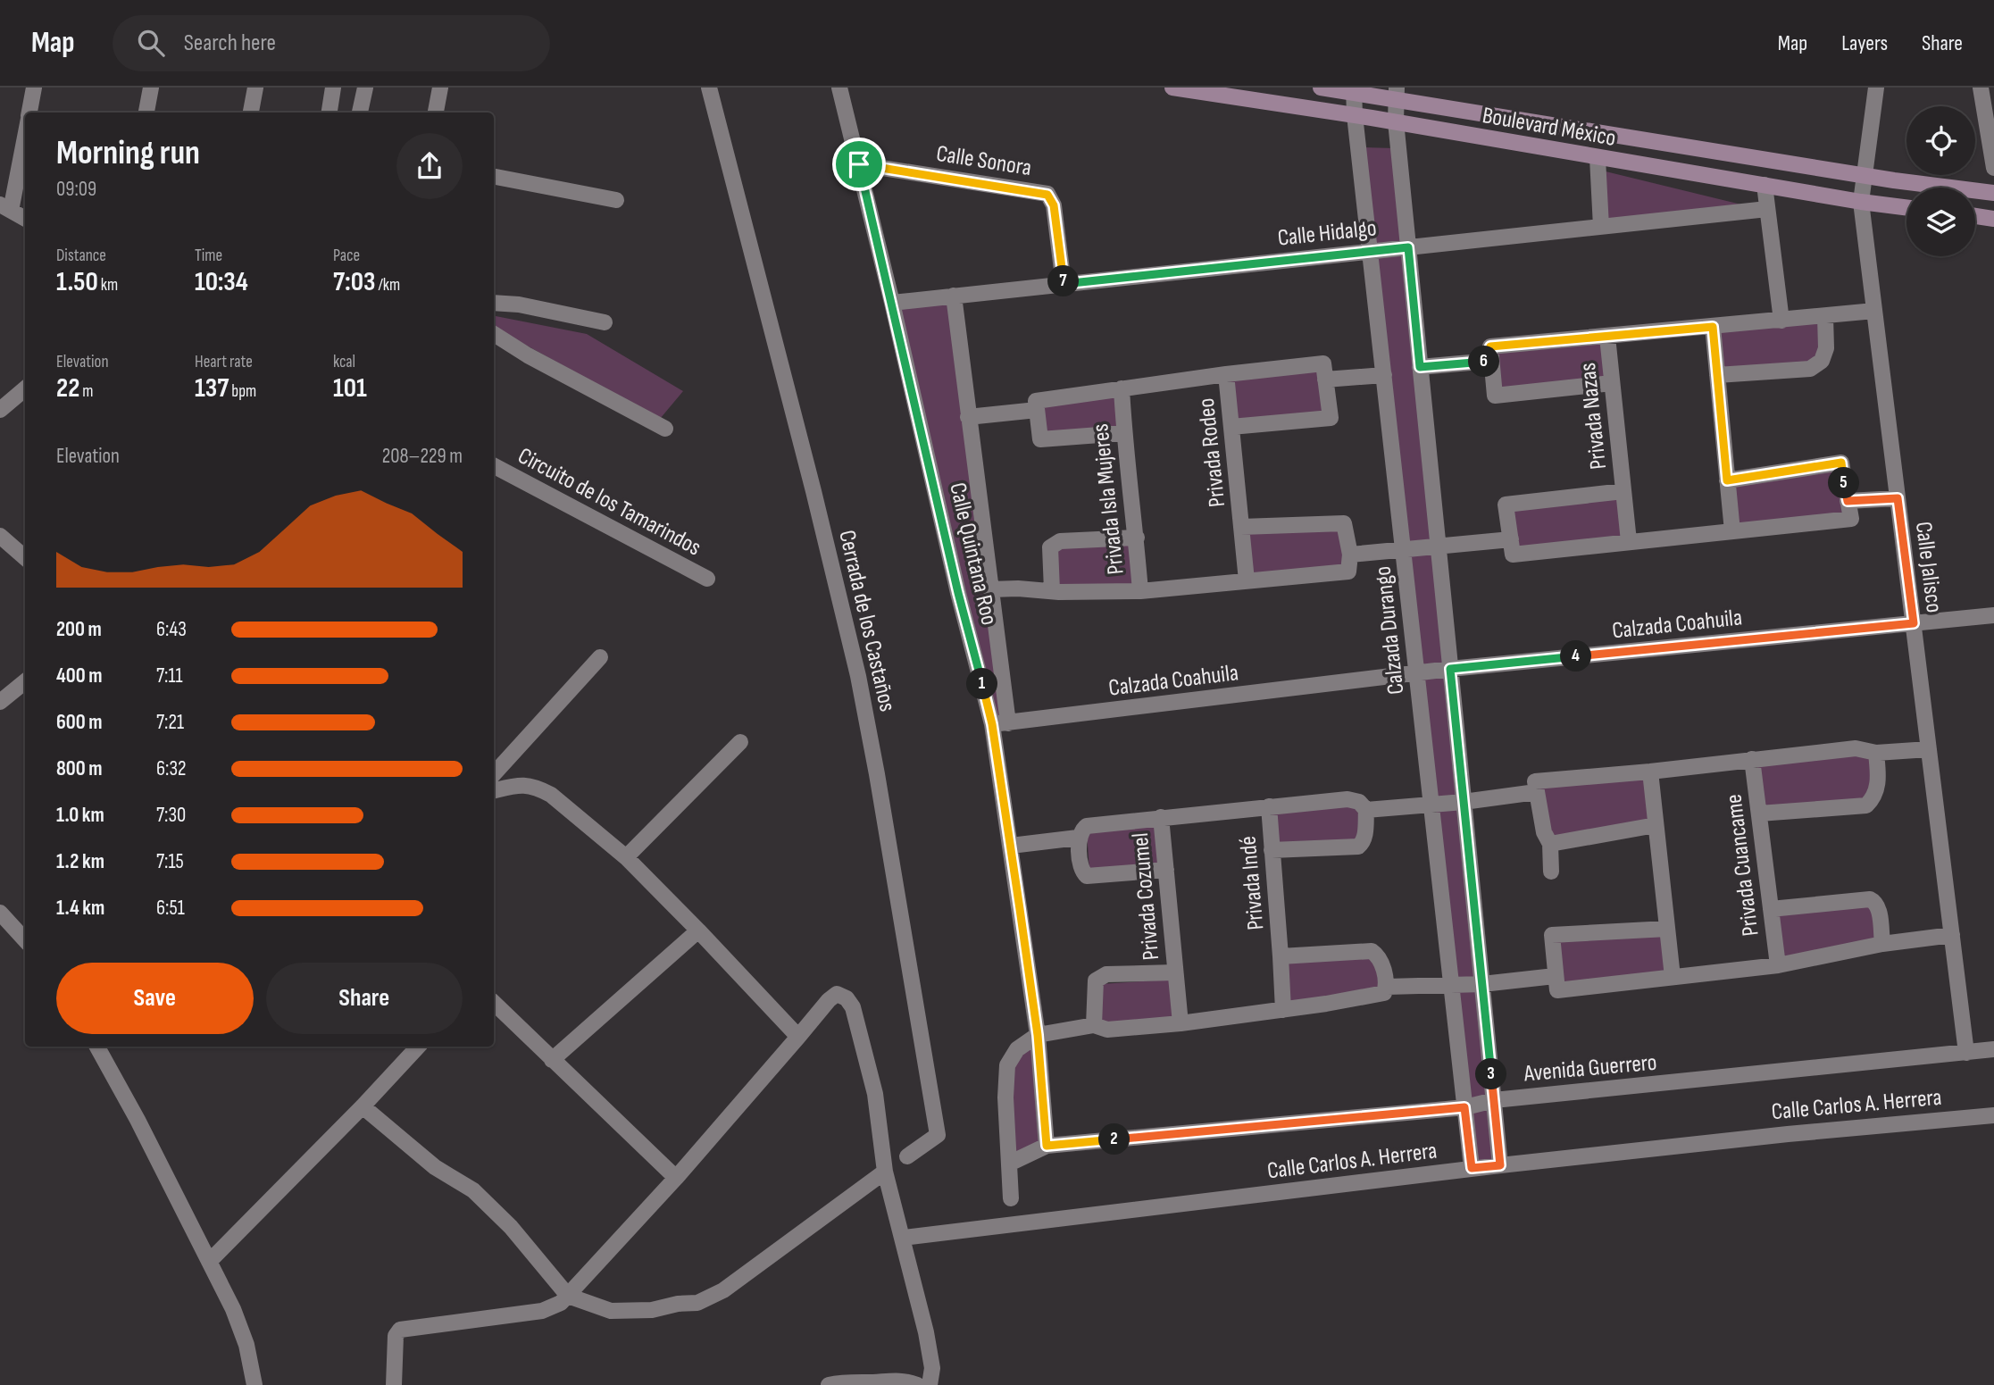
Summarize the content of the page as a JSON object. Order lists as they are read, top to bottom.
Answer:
{
  "streets": {
    "main road": ["Boulevard México"],
    "street": [
      "Calle Sonora",
      "Calle Hidalgo",
      "Privada Nazas",
      "Privada Rodeo",
      "Privada Isla Mujeres",
      "Circuito de los Tamarindos",
      "Calle Quintana Roo",
      "Calle Jalisco",
      "Cerrada de los Castaños",
      "Calzada Coahuila",
      "Calzada Durango",
      "Privada Cuancame",
      "Privada Indé",
      "Privada Cozumel",
      "Avenida Guerrero",
      "Calle Carlos A. Herrera"
    ]
  },
  "crossings": [
    ["Boulevard México", "Calle Jalisco"],
    ["Boulevard México", "Calzada Durango"],
    ["Calle Sonora", "Calle Hidalgo"],
    ["Calle Sonora", "Calle Quintana Roo"],
    ["Calle Hidalgo", "Calle Quintana Roo"],
    ["Calle Hidalgo", "Calzada Durango"],
    ["Privada Isla Mujeres", "Calle Quintana Roo"],
    ["Calle Quintana Roo", "Calzada Coahuila"],
    ["Calle Quintana Roo", "Avenida Guerrero"],
    ["Calle Jalisco", "Calzada Coahuila"],
    ["Calle Jalisco", "Avenida Guerrero"],
    ["Calzada Coahuila", "Calzada Durango"],
    ["Calzada Durango", "Avenida Guerrero"],
    ["Calzada Durango", "Calle Carlos A. Herrera"]
  ],
  "page": {
    "header": "Map",
    "search": "Search here",
    "nav": ["Map", "Layers", "Share"],
    "heading": ["Morning run", "09:09"],
    "stats": [
      ["Distance", "1.50 km"],
      ["Time", "10:34"],
      ["Pace", "7:03 /km"],
      ["Elevation", "22 m"],
      ["Heart rate", "137 bpm"],
      ["kcal", "101"]
    ],
    "pins": [
      "7",
      "6",
      "5",
      "4",
      "1",
      "3",
      "2"
    ],
    "chart": ["Elevation", "208–229 m"],
    "list": [
      {
        "name": "200 m",
        "note": "6:43"
      },
      {
        "name": "400 m",
        "note": "7:11"
      },
      {
        "name": "600 m",
        "note": "7:21"
      },
      {
        "name": "800 m",
        "note": "6:32"
      },
      {
        "name": "1.0 km",
        "note": "7:30"
      },
      {
        "name": "1.2 km",
        "note": "7:15"
      },
      {
        "name": "1.4 km",
        "note": "6:51"
      }
    ],
    "buttons": ["Save", "Share"]
  }
}
